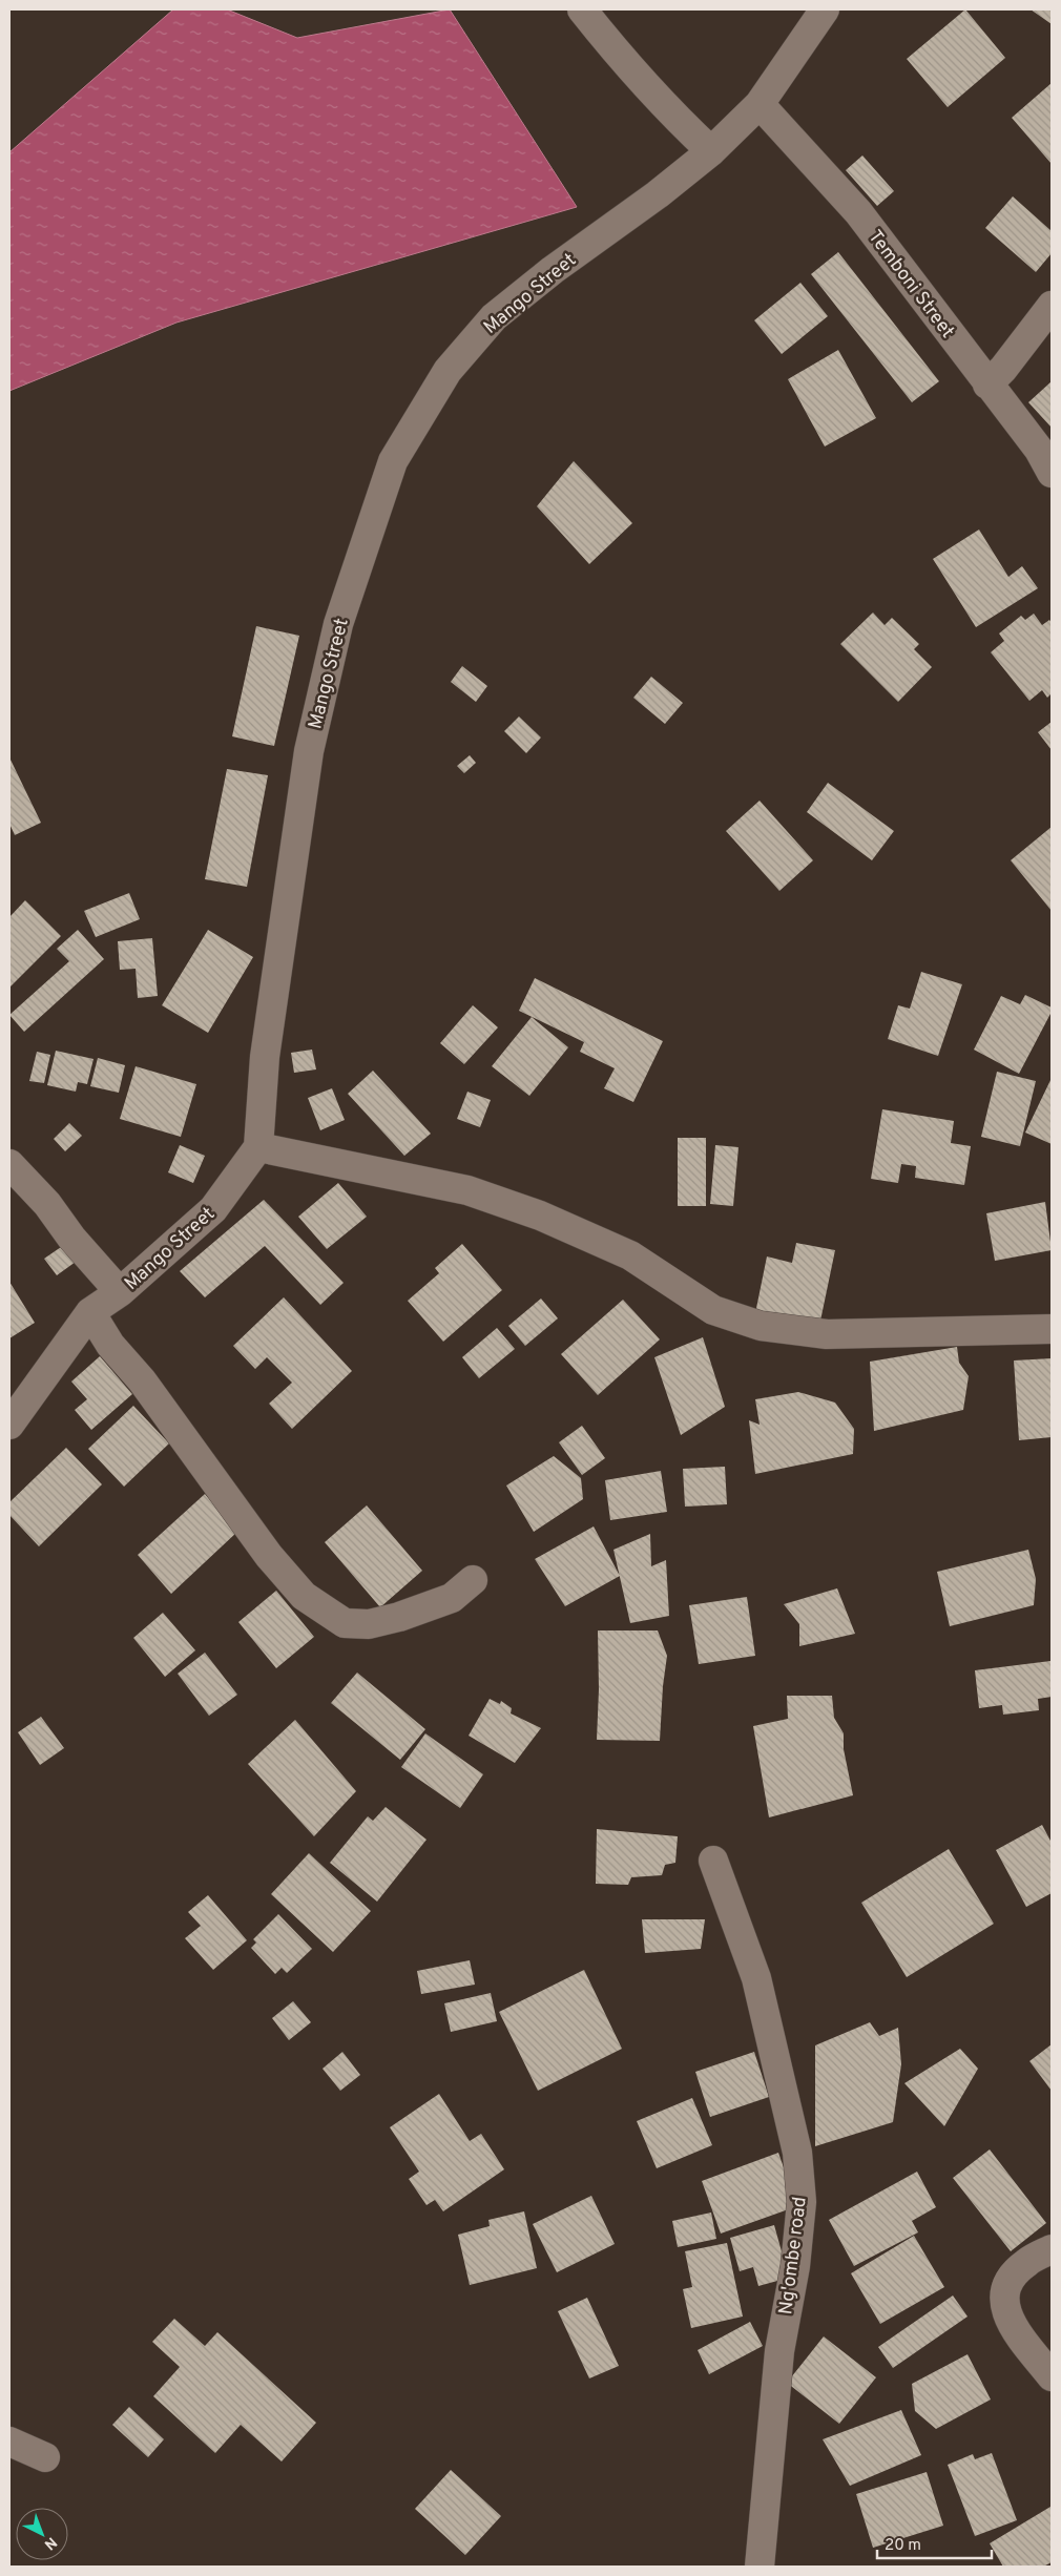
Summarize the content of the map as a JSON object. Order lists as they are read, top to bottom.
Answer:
{
  "streets": {
    "street": ["Temboni Street", "Mango Street", "Ng'ombe road"]
  },
  "crossings": [
    ["Temboni Street", "Mango Street"]
  ],
  "scale_bar": "20 m",
  "north": "bottom right"
}
